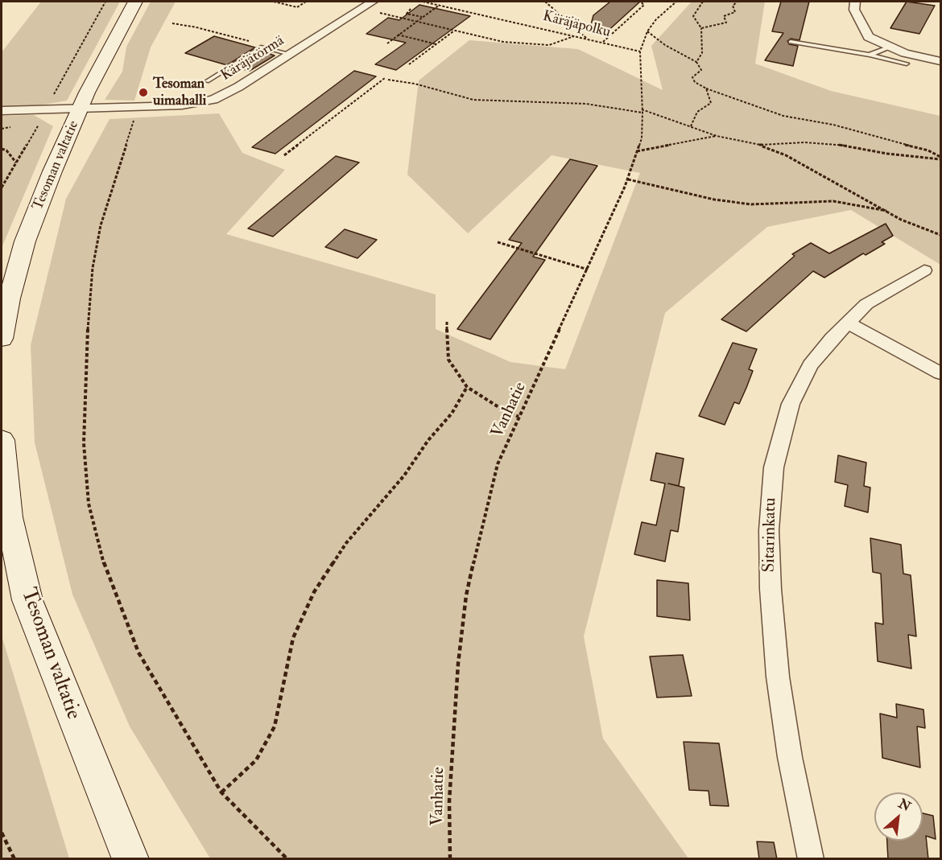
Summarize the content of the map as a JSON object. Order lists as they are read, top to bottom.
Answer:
{
  "streets": {
    "main road": ["Tesoman valtatie"],
    "street": ["Käräjätörmä", "Sitarinkatu"],
    "path": ["Käräjäpolku", "Vanhatie"]
  },
  "crossings": [
    ["Käräjäpolku", "Vanhatie"],
    ["Käräjätörmä", "Tesoman valtatie"]
  ],
  "places": ["Tesoman uimahalli"],
  "north": "top right"
}
